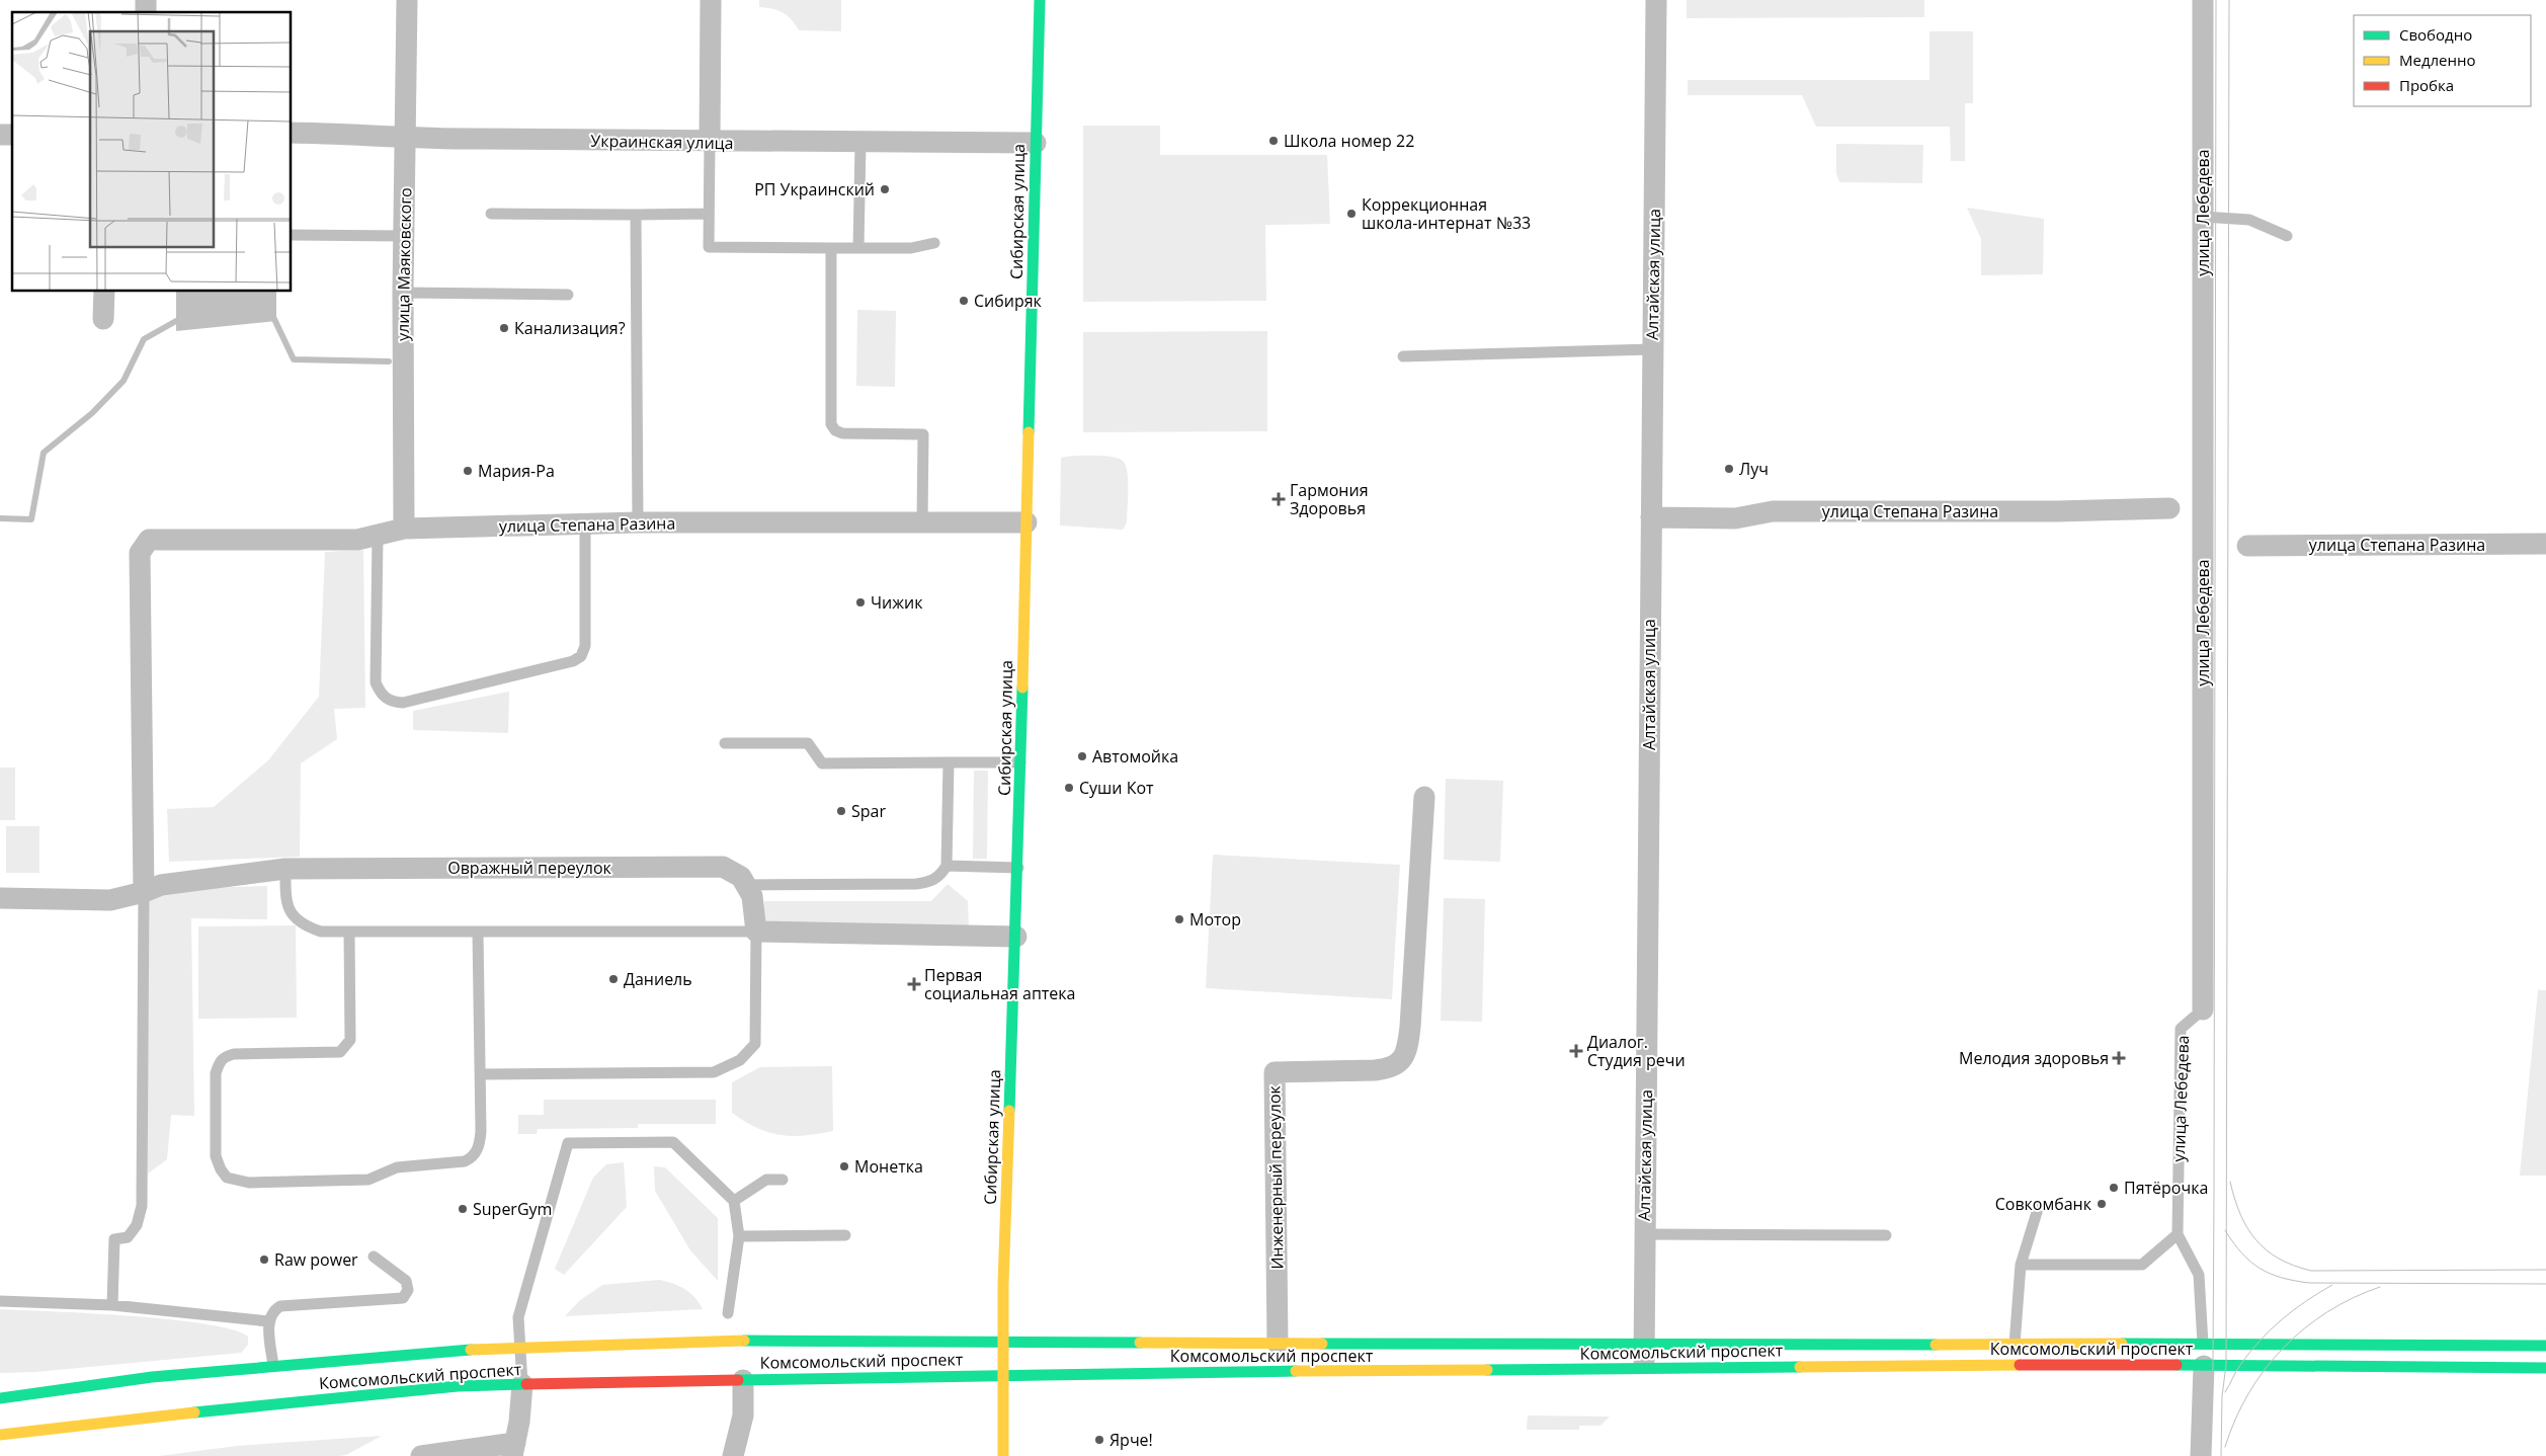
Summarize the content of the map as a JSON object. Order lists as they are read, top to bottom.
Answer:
{
  "streets": {
    "main road": ["Сибирская улица", "Комсомольский проспект"],
    "street": [
      "Украинская улица",
      "улица Лебедева",
      "улица Маяковского",
      "Алтайская улица",
      "улица Степана Разина",
      "Овражный переулок",
      "Инженерный переулок"
    ]
  },
  "crossings": [
    ["Украинская улица", "Сибирская улица"],
    ["Украинская улица", "улица Маяковского"],
    ["Сибирская улица", "улица Степана Разина"],
    ["Сибирская улица", "Комсомольский проспект"],
    ["улица Маяковского", "улица Степана Разина"],
    ["Алтайская улица", "улица Степана Разина"],
    ["Алтайская улица", "Комсомольский проспект"],
    ["улица Степана Разина", "Овражный переулок"],
    ["Инженерный переулок", "Комсомольский проспект"]
  ],
  "places": {
    "other": [
      "Школа номер 22",
      "РП Украинский",
      "Коррекционная школа-интернат №33",
      "Сибиряк",
      "Канализация?",
      "Луч",
      "Мария-Ра",
      "Чижик",
      "Автомойка",
      "Суши Кот",
      "Spar",
      "Мотор",
      "Даниель",
      "Монетка",
      "Пятёрочка",
      "Совкомбанк",
      "SuperGym",
      "Raw power",
      "Ярче!"
    ],
    "health": [
      "Гармония Здоровья",
      "Первая социальная аптека",
      "Диалог. Студия речи",
      "Мелодия здоровья"
    ]
  },
  "legend": ["Свободно", "Медленно", "Пробка"]
}
